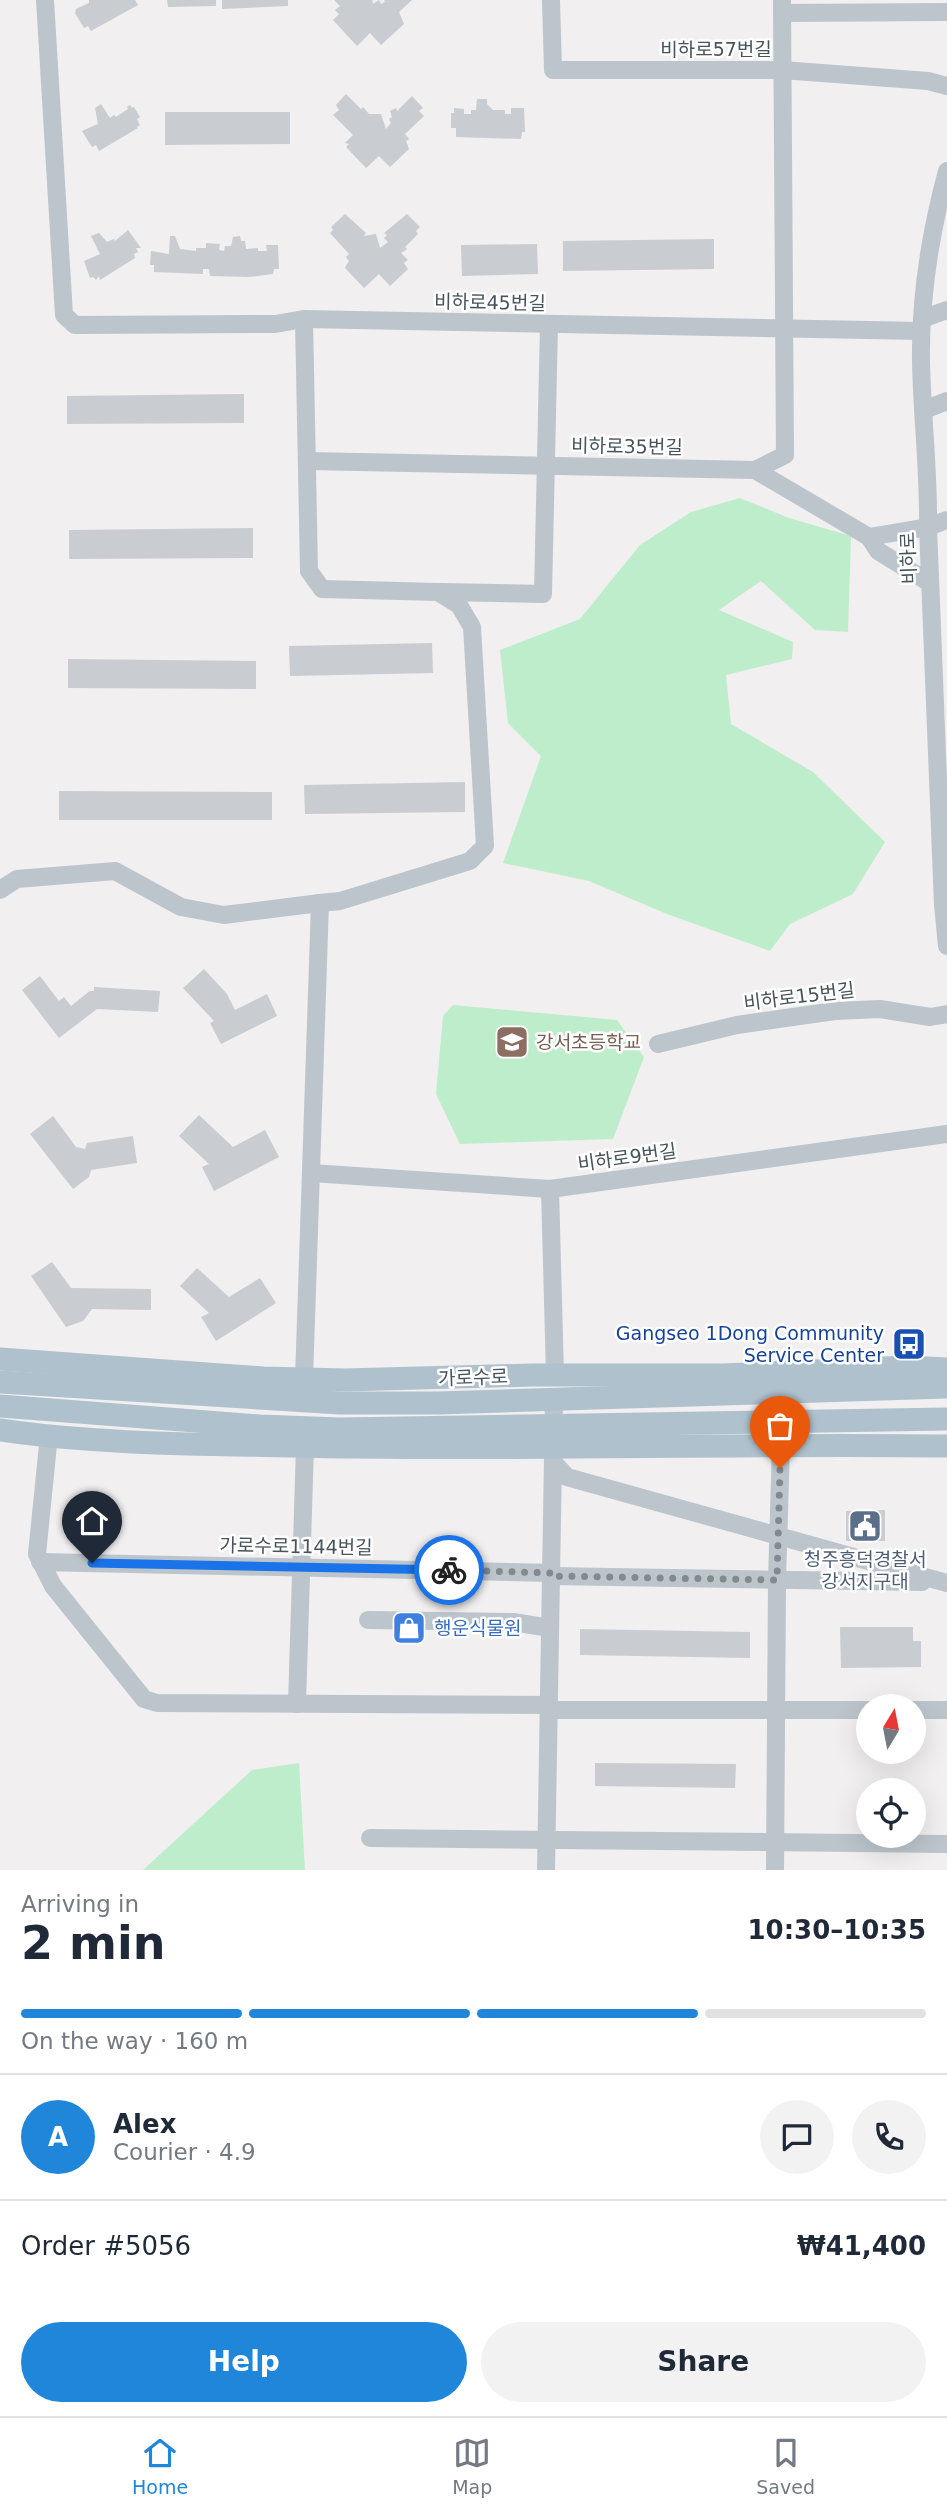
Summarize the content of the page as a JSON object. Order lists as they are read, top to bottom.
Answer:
{
  "streets": {
    "main road": ["가로수로"],
    "street": [
      "비하로57번길",
      "비하로45번길",
      "비하로35번길",
      "비하로",
      "비하로15번길",
      "비하로9번길",
      "가로수로1144번길"
    ]
  },
  "crossings": [
    ["비하로45번길", "비하로"],
    ["비하로35번길", "비하로"]
  ],
  "places": {
    "school or university": ["강서초등학교"],
    "bus stop": ["Gangseo 1Dong Community Service Center"],
    "public building": ["청주흥덕경찰서 강서지구대"],
    "shop": ["행운식물원"]
  },
  "north": "top",
  "page": {
    "heading": ["2 min", "Arriving in", "10:30–10:35"],
    "panel": [
      "Alex",
      "Courier · 4.9",
      "Order #5056",
      "₩41,400"
    ],
    "bar": "On the way · 160 m",
    "round": "A",
    "buttons": ["Help", "Share"],
    "tabs": ["Home", "Map", "Saved"]
  }
}
